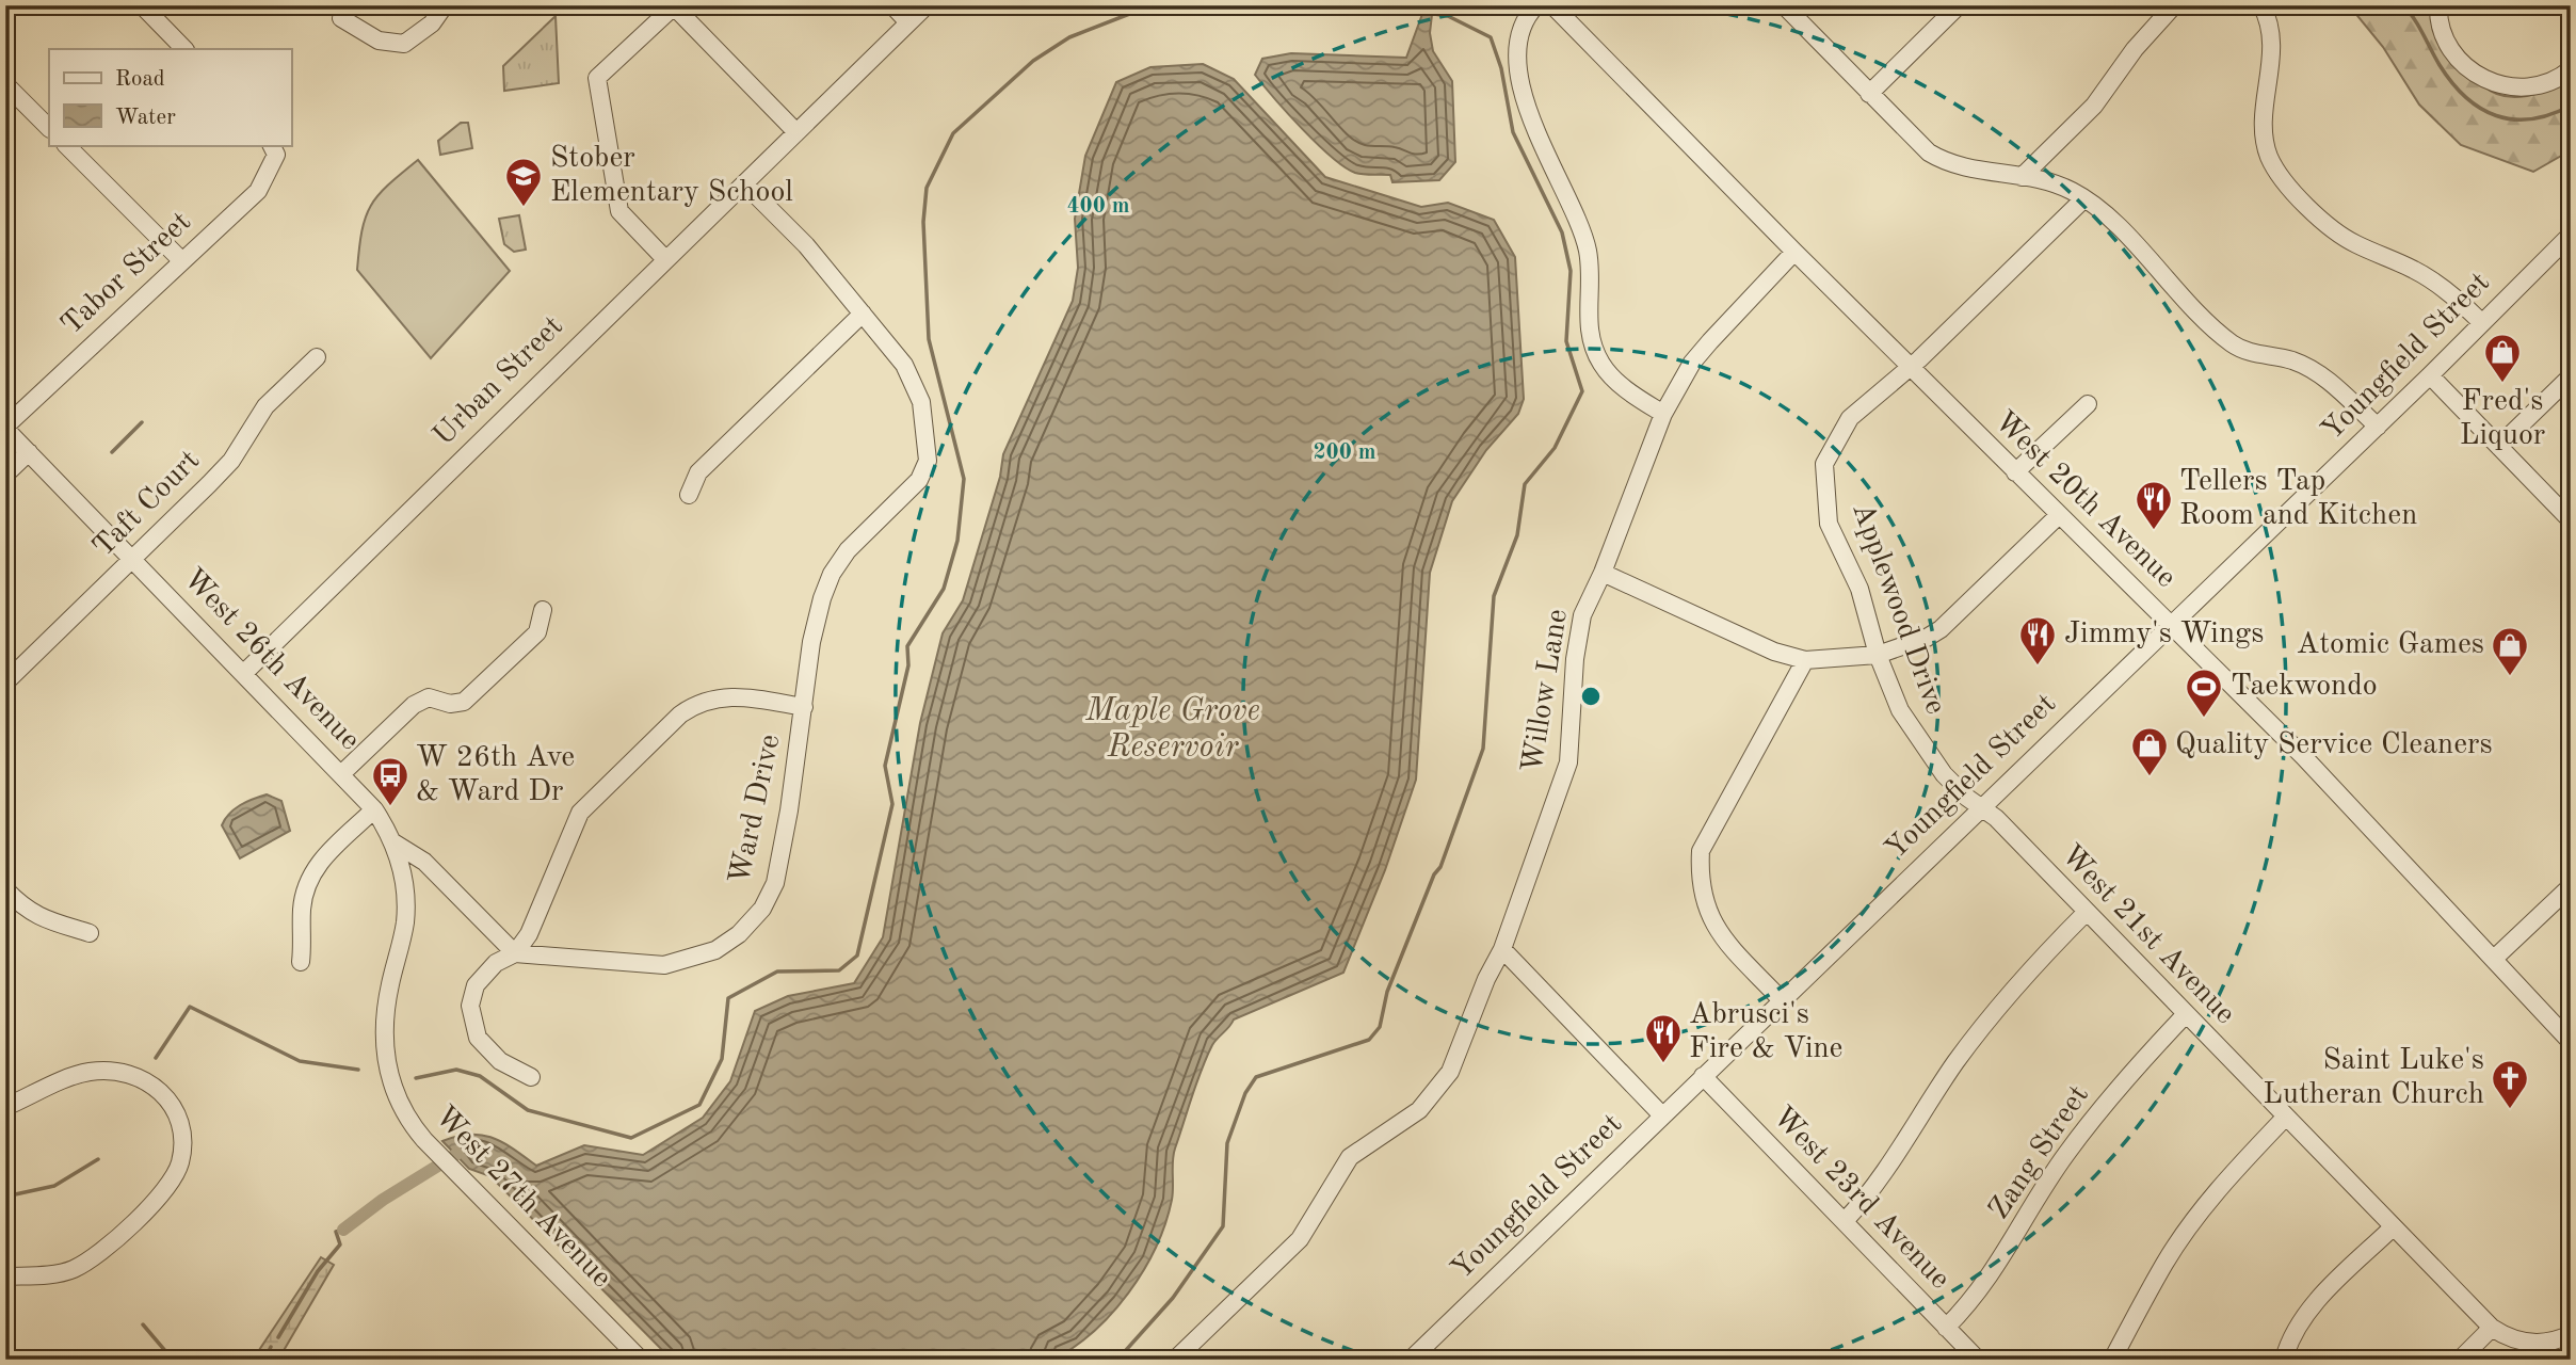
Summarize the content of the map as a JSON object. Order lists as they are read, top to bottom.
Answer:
{
  "streets": {
    "street": [
      "Tabor Street",
      "Youngfield Street",
      "Urban Street",
      "West 20th Avenue",
      "Taft Court",
      "Applewood Drive",
      "West 26th Avenue",
      "Willow Lane",
      "Ward Drive",
      "West 21st Avenue",
      "Zang Street",
      "West 27th Avenue",
      "West 23rd Avenue"
    ]
  },
  "crossings": [
    ["Tabor Street", "West 26th Avenue"],
    ["Youngfield Street", "West 20th Avenue"],
    ["Youngfield Street", "Applewood Drive"],
    ["Youngfield Street", "West 21st Avenue"],
    ["Youngfield Street", "West 23rd Avenue"],
    ["Urban Street", "West 26th Avenue"],
    ["West 20th Avenue", "Applewood Drive"],
    ["West 20th Avenue", "Willow Lane"],
    ["Taft Court", "West 26th Avenue"],
    ["Applewood Drive", "West 21st Avenue"],
    ["West 26th Avenue", "West 27th Avenue"],
    ["West 21st Avenue", "Zang Street"],
    ["Zang Street", "West 23rd Avenue"]
  ],
  "water": ["Maple Grove Reservoir"],
  "places": {
    "school or university": ["Stober Elementary School"],
    "shop": ["Fred's Liquor", "Atomic Games", "Quality Service Cleaners"],
    "restaurant": ["Tellers Tap Room and Kitchen", "Jimmy's Wings", "Abrusci's Fire & Vine"],
    "sports": ["Taekwondo"],
    "bus stop": ["W 26th Ave & Ward Dr"],
    "church": ["Saint Luke's Lutheran Church"]
  },
  "legend": ["Road", "Water"],
  "rings": ["400 m", "200 m"]
}
